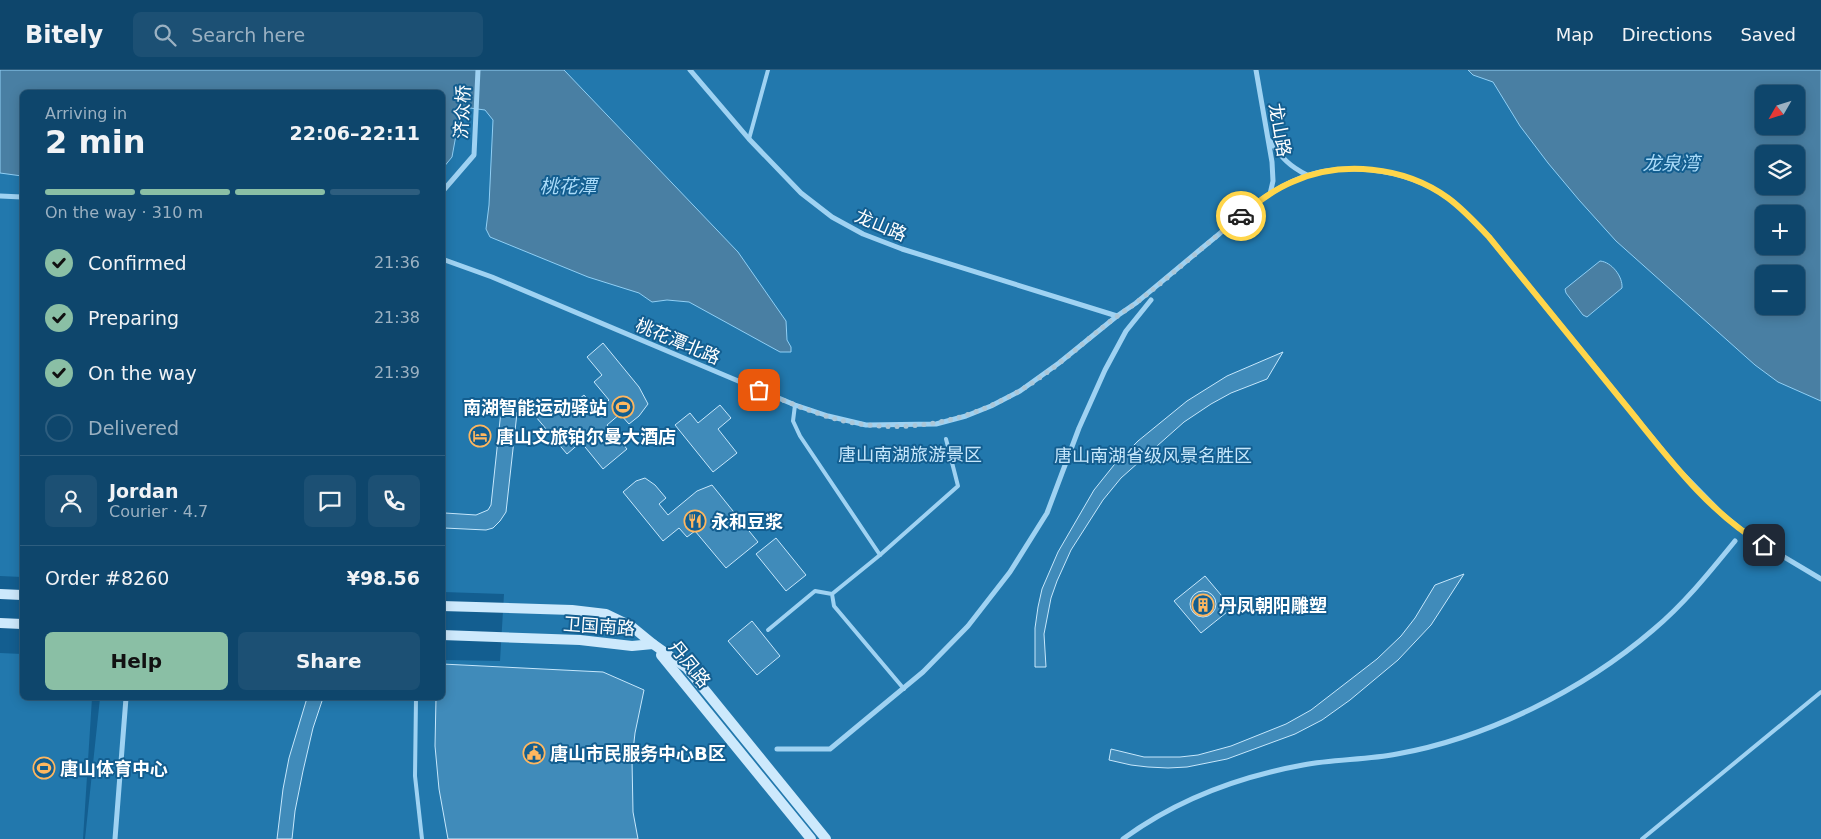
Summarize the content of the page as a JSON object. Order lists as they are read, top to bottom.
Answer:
{
  "streets": {
    "main road": ["卫国南路", "丹凤路"],
    "street": ["济众桥", "龙山路", "桃花潭北路"]
  },
  "crossings": [
    ["龙山路", "桃花潭北路"],
    ["卫国南路", "丹凤路"]
  ],
  "water": ["龙泉湾", "桃花潭"],
  "parks": ["唐山南湖旅游景区", "唐山南湖省级风景名胜区"],
  "places": {
    "sports": ["南湖智能运动驿站", "唐山体育中心"],
    "hotel": ["唐山文旅铂尔曼大酒店"],
    "restaurant": ["永和豆浆"],
    "building": ["丹凤朝阳雕塑"],
    "public building": ["唐山市民服务中心B区"]
  },
  "north": "bottom left",
  "page": {
    "header": "Bitely",
    "search": "Search here",
    "nav": ["Map", "Directions", "Saved"],
    "map_buttons": ["+", "−"],
    "heading": ["2 min", "Arriving in", "22:06–22:11"],
    "panel": [
      "Jordan",
      "Courier · 4.7",
      "Order #8260",
      "¥98.56"
    ],
    "bar": "On the way · 310 m",
    "list": [
      ["Confirmed", "21:36"],
      ["Preparing", "21:38"],
      ["On the way", "21:39"],
      "Delivered"
    ],
    "buttons": ["Help", "Share"]
  }
}
